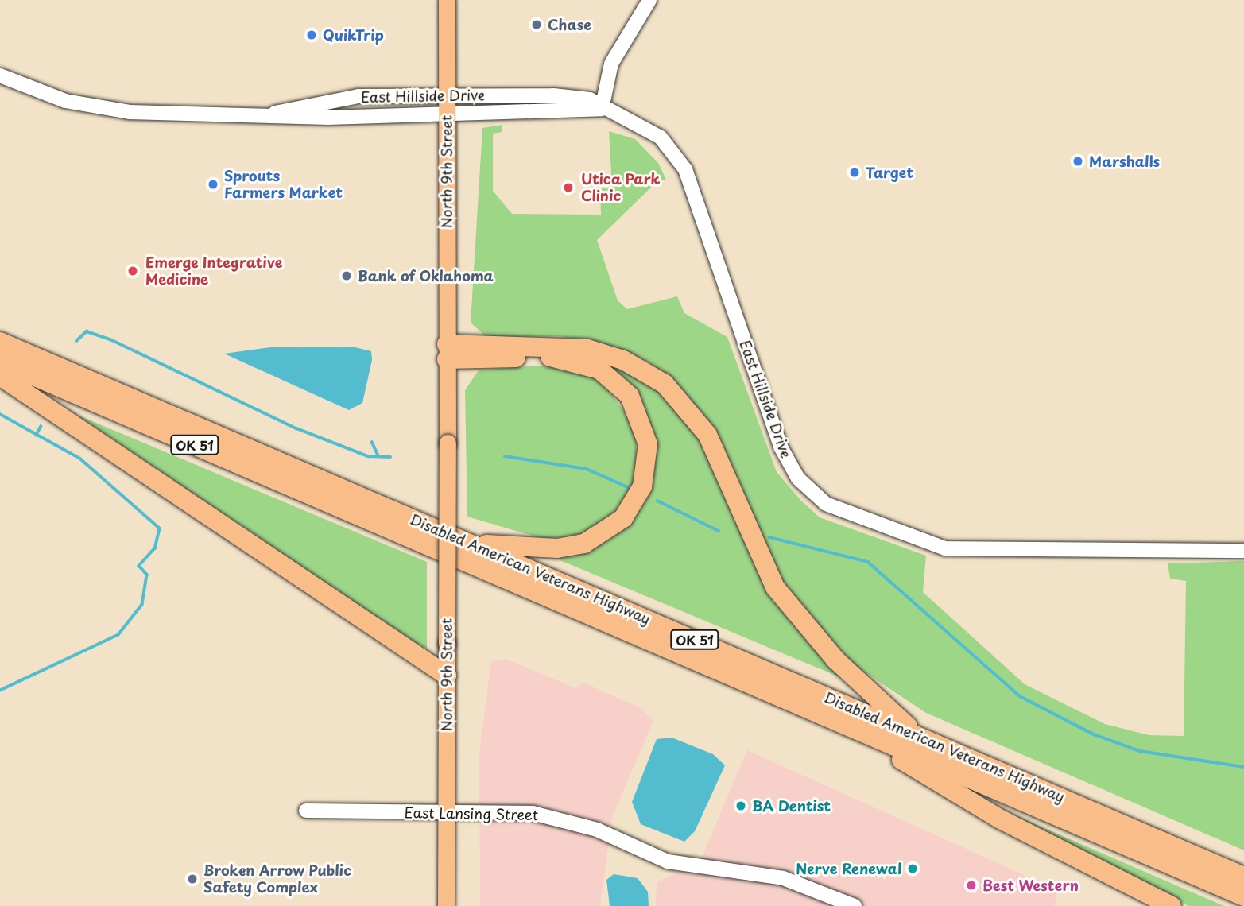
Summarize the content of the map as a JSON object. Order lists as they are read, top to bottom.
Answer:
{
  "streets": {
    "highway": ["OK 51", "Disabled American Veterans Highway"],
    "main road": ["North 9th Street"],
    "street": ["East Hillside Drive", "East Lansing Street"]
  },
  "crossings": [
    ["East Hillside Drive", "North 9th Street"],
    ["North 9th Street", "East Lansing Street"]
  ],
  "places": [
    "Chase",
    "QuikTrip",
    "Marshalls",
    "Target",
    "Sprouts Farmers Market",
    "Utica Park Clinic",
    "Emerge Integrative Medicine",
    "Bank of Oklahoma",
    "BA Dentist",
    "Nerve Renewal",
    "Broken Arrow Public Safety Complex",
    "Best Western"
  ]
}
